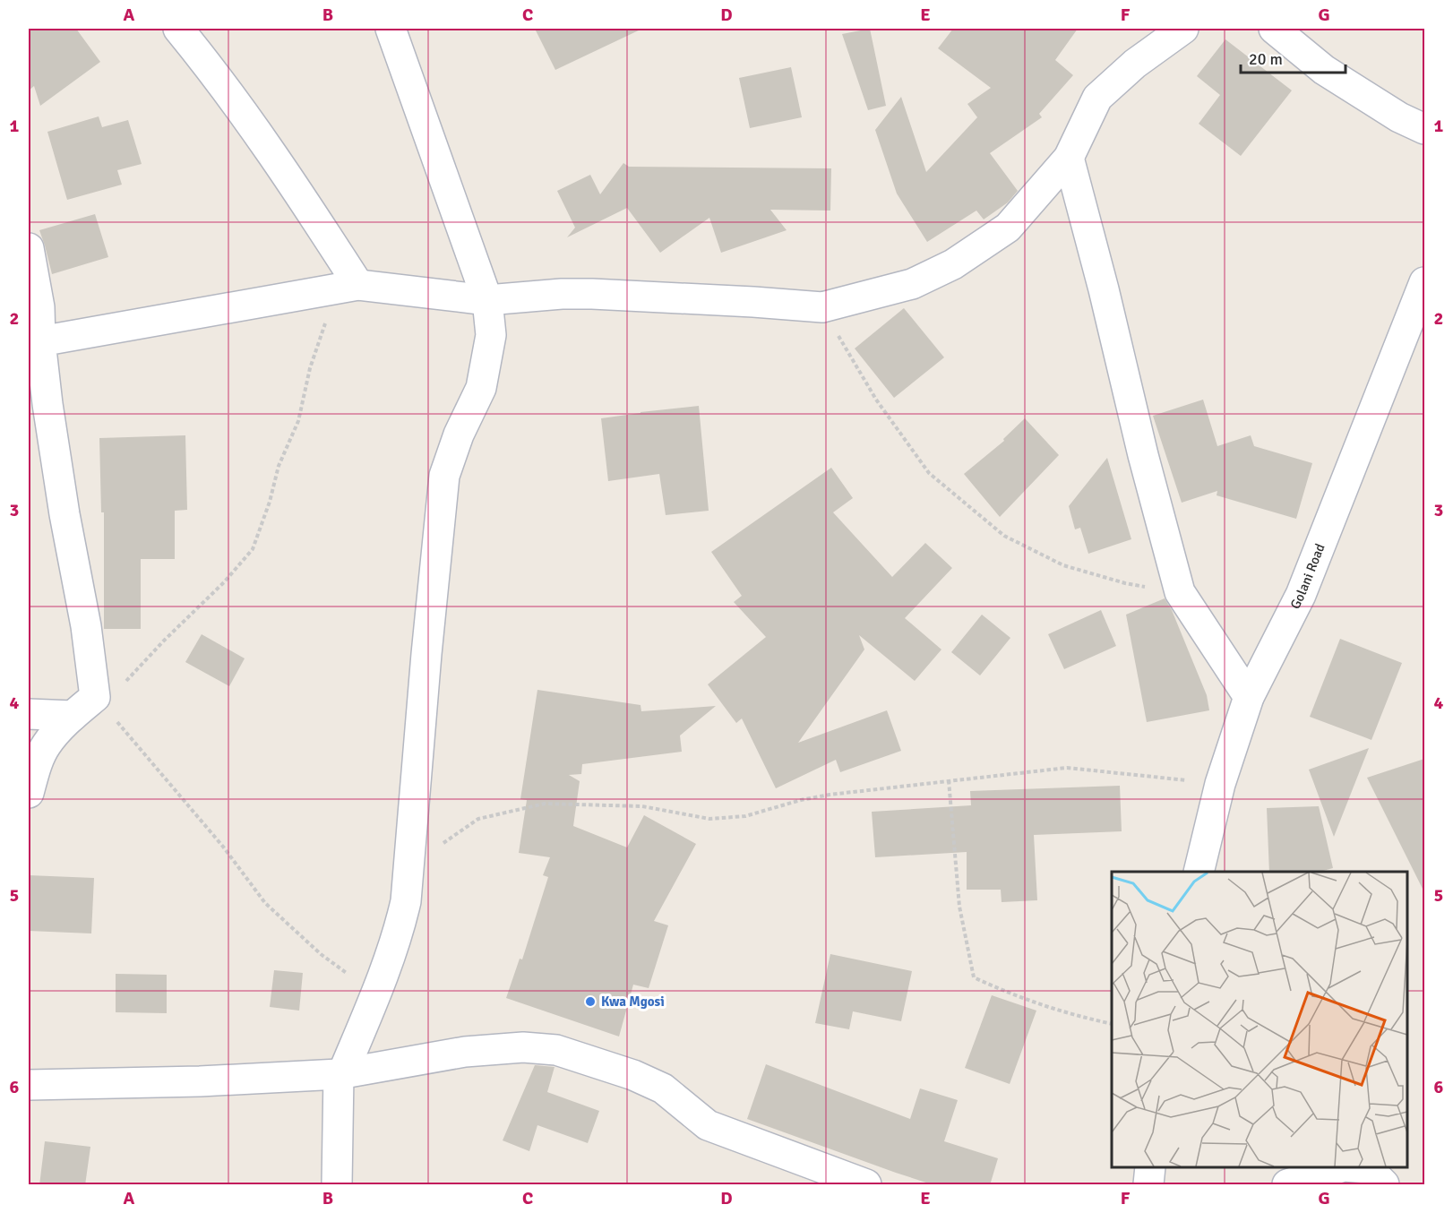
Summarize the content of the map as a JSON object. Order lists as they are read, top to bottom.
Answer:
{
  "streets": {
    "street": ["Golani Road"]
  },
  "places": ["Kwa Mgosi"],
  "scale_bar": "20 m",
  "grid": {
    "columns": [
      "A",
      "B",
      "C",
      "D",
      "E",
      "F",
      "G"
    ],
    "rows": [
      "1",
      "2",
      "3",
      "4",
      "5",
      "6"
    ]
  }
}
